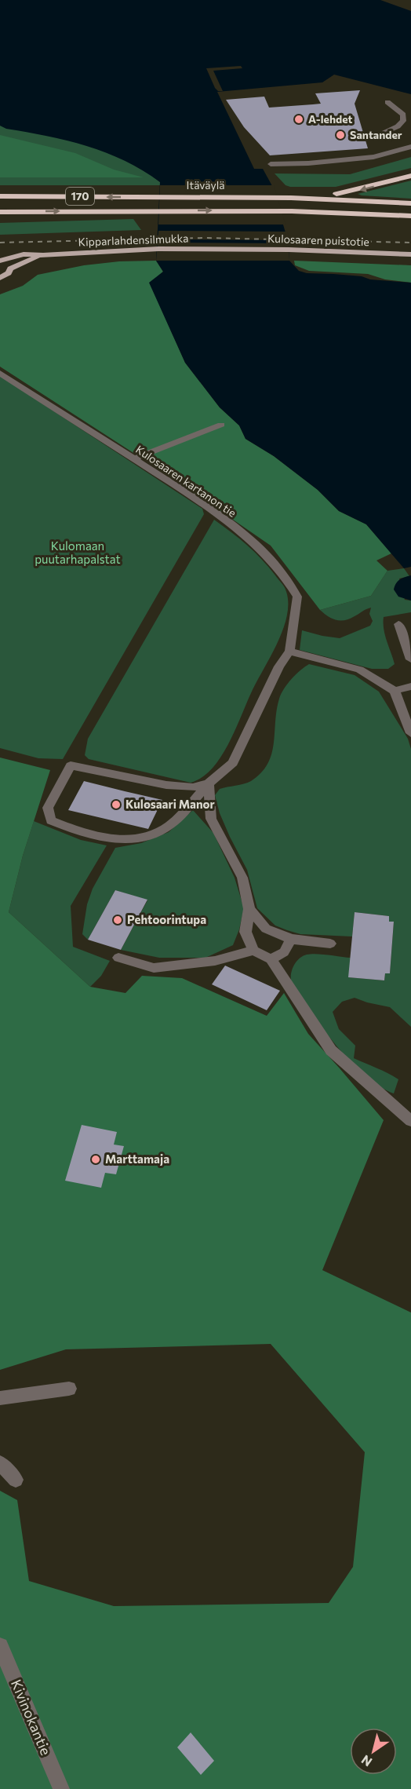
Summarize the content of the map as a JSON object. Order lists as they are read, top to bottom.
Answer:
{
  "streets": {
    "highway": ["Itäväylä", "170"],
    "main road": ["Kipparlahdensilmukka", "Kulosaaren puistotie"],
    "street": ["Kulosaaren kartanon tie", "Kivinokantie"]
  },
  "crossings": [
    ["Kipparlahdensilmukka", "Kulosaaren puistotie"]
  ],
  "parks": ["Kulomaan puutarhapalstat"],
  "places": [
    "A-lehdet",
    "Santander",
    "Kulosaari Manor",
    "Pehtoorintupa",
    "Marttamaja"
  ],
  "north": "bottom left"
}
